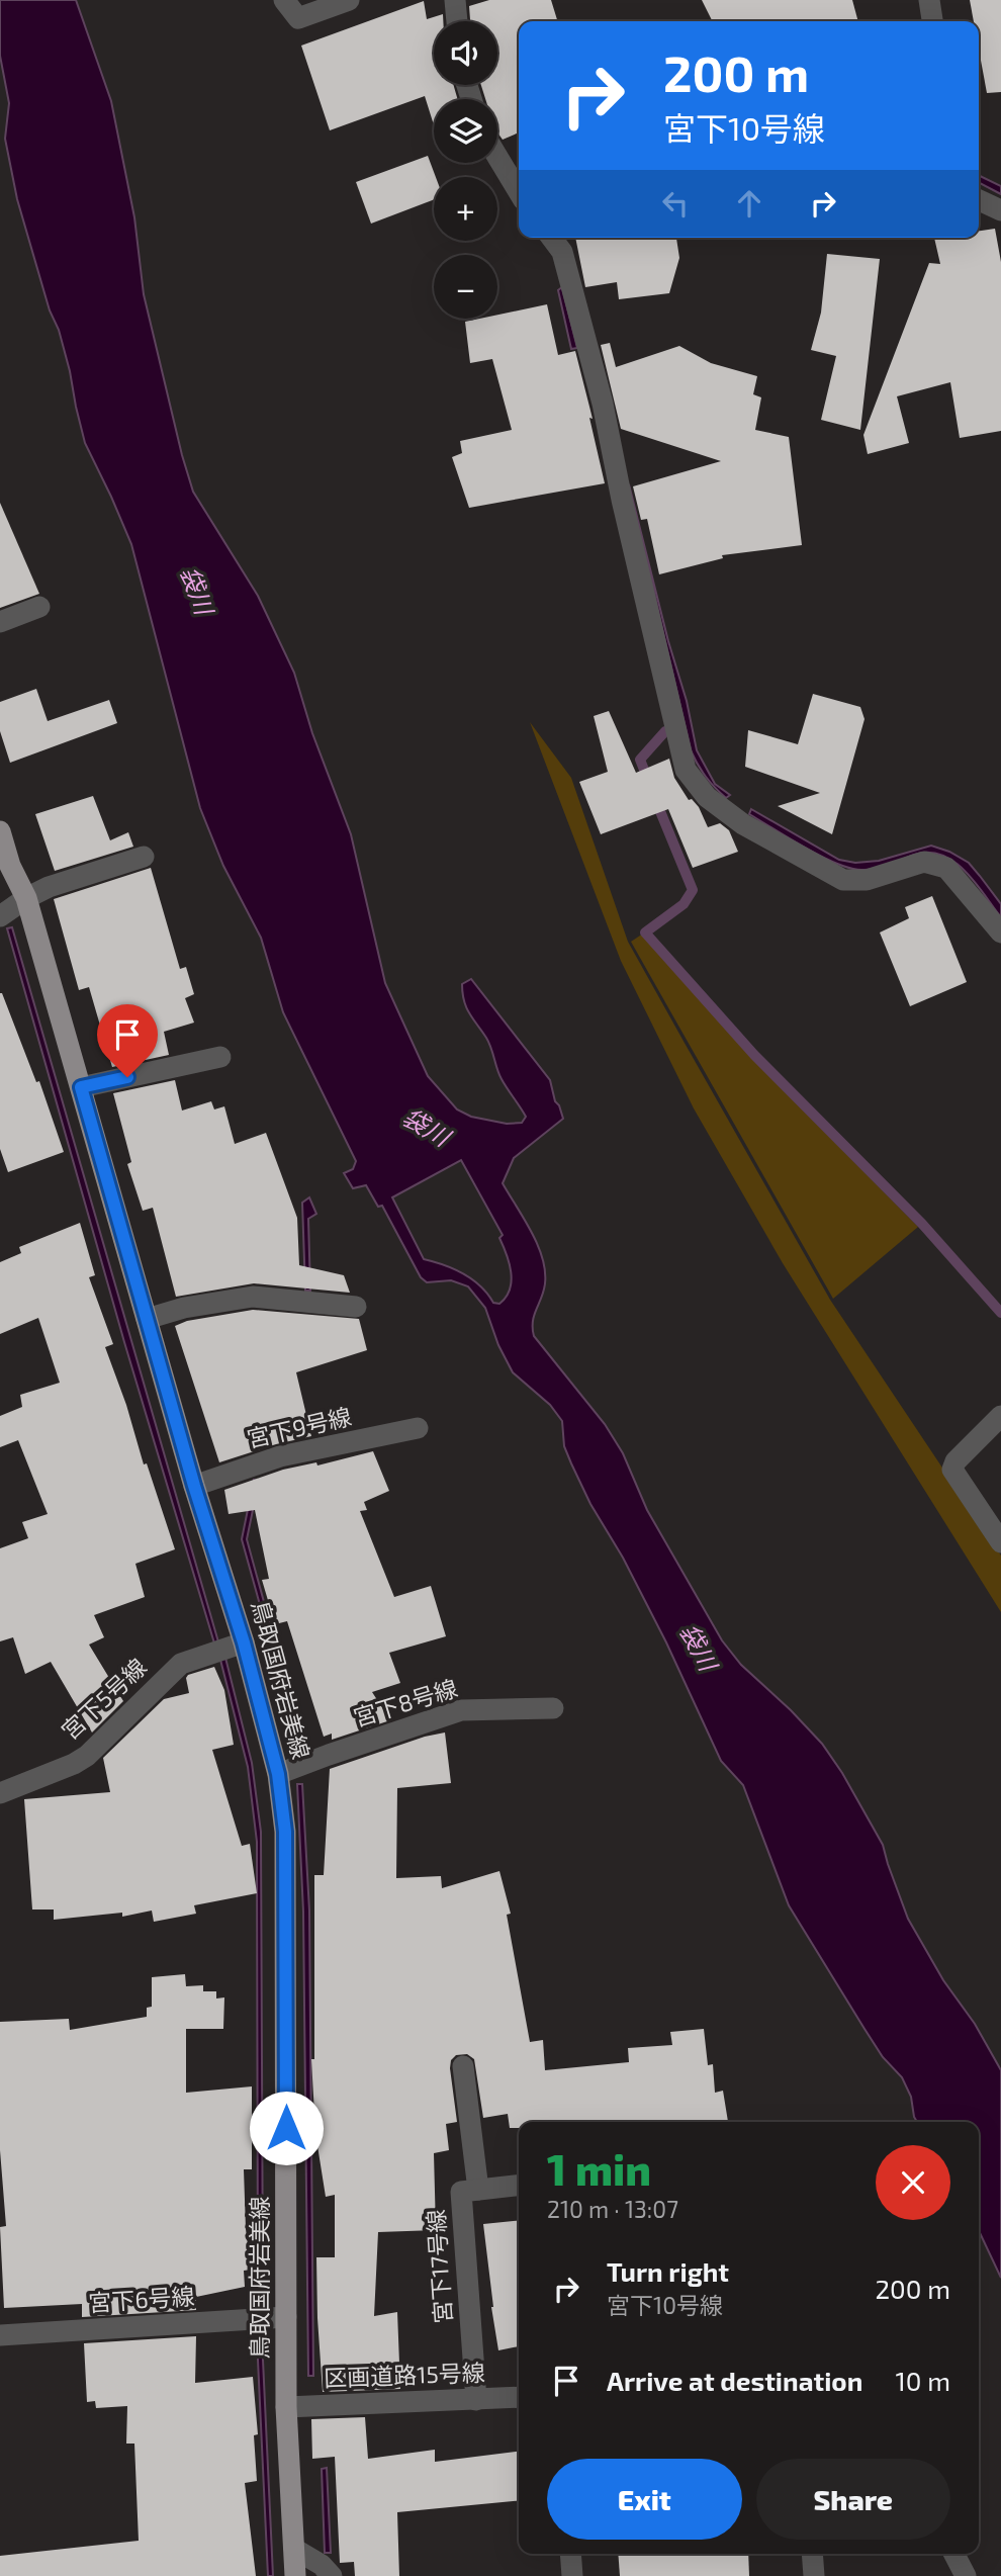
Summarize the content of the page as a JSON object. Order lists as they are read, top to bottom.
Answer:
{
  "streets": {
    "main road": ["鳥取国府岩美線"],
    "street": [
      "宮下9号線",
      "宮下5号線",
      "宮下8号線",
      "宮下17号線",
      "宮下6号線",
      "区画道路15号線"
    ]
  },
  "crossings": [
    ["宮下9号線", "鳥取国府岩美線"],
    ["鳥取国府岩美線", "宮下5号線"],
    ["鳥取国府岩美線", "宮下8号線"],
    ["鳥取国府岩美線", "宮下6号線"],
    ["鳥取国府岩美線", "区画道路15号線"],
    ["宮下17号線", "区画道路15号線"]
  ],
  "water": ["袋川"],
  "page": {
    "map_buttons": ["+", "−"],
    "turn": ["200 m", "宮下10号線"],
    "heading": ["1 min", "210 m · 13:07"],
    "list": [
      {
        "name": "Turn right",
        "note": "宮下10号線",
        "value": "200 m"
      },
      {
        "name": "Arrive at destination",
        "value": "10 m"
      }
    ],
    "buttons": ["Exit", "Share"]
  }
}
